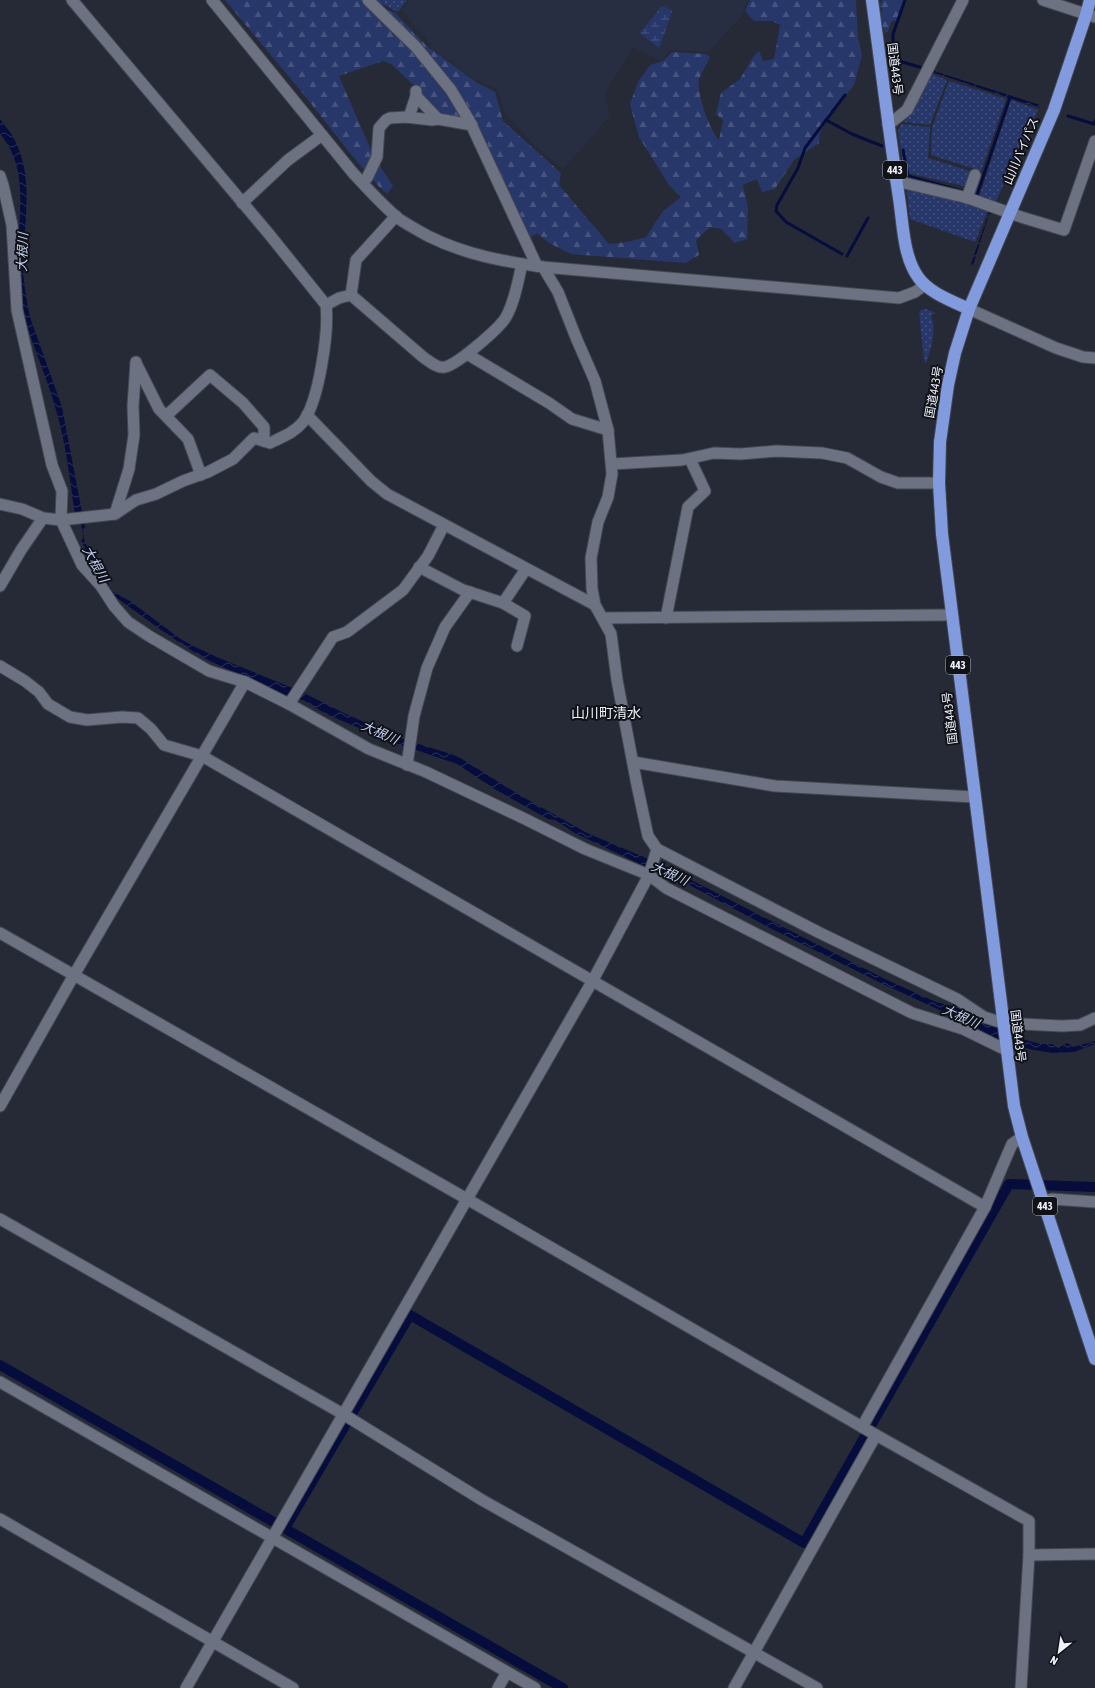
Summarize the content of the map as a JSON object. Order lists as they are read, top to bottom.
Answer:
{
  "streets": {
    "highway": ["国道443号", "山川バイパス", "443"]
  },
  "crossings": [
    ["国道443号", "山川バイパス"]
  ],
  "districts": ["山川町清水"],
  "water": ["大根川"],
  "north": "bottom left"
}
